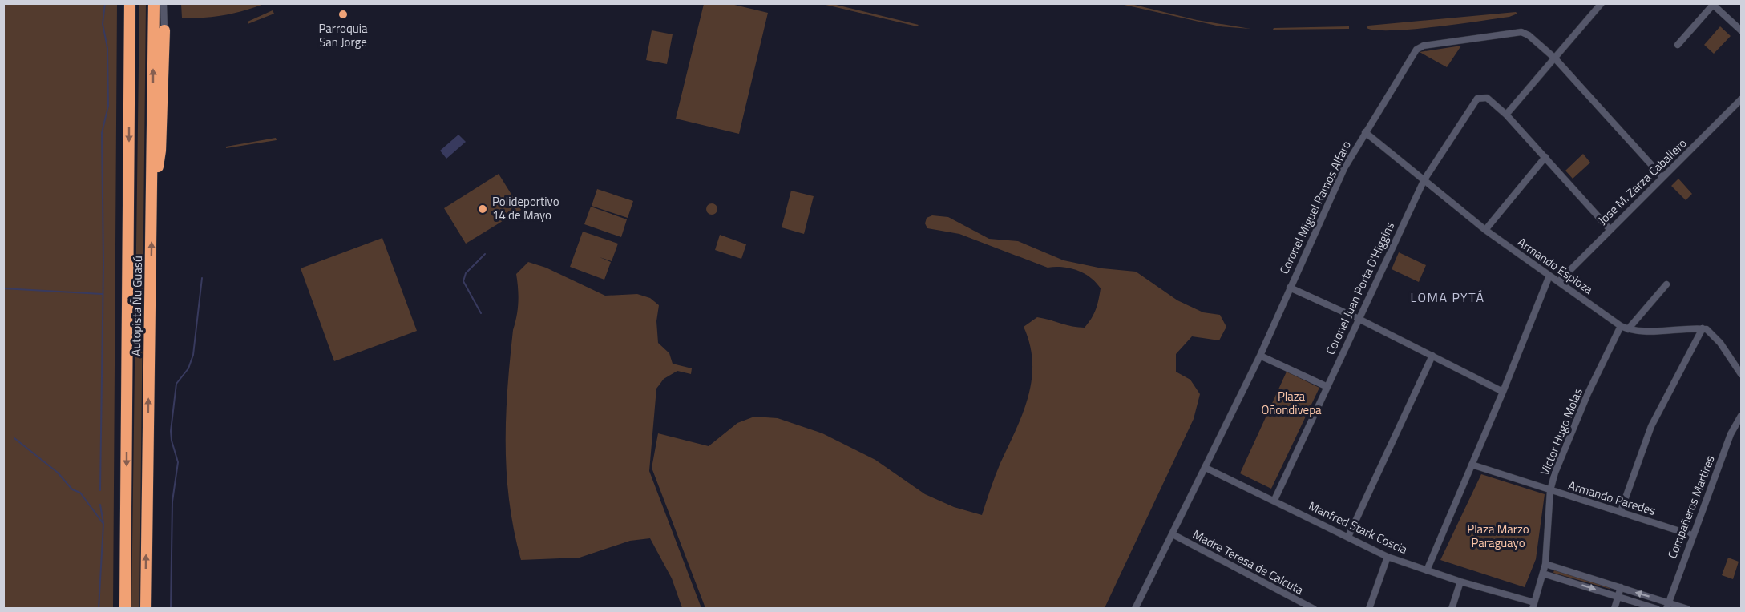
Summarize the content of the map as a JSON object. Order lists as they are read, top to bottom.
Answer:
{
  "streets": {
    "highway": ["Autopista Ñu Guasú"],
    "street": [
      "Jose M. Zarza Caballero",
      "Coronel Miguel Ramos Alfaro",
      "Armando Espioza",
      "Coronel Juan Porta O'Higgins",
      "Victor Hugo Molas",
      "Armando Paredes",
      "Compañeros Martires",
      "Manfred Stark Coscia",
      "Madre Teresa de Calcuta"
    ]
  },
  "crossings": [
    ["Jose M. Zarza Caballero", "Coronel Miguel Ramos Alfaro"],
    ["Jose M. Zarza Caballero", "Armando Espioza"],
    ["Coronel Miguel Ramos Alfaro", "Armando Espioza"],
    ["Coronel Miguel Ramos Alfaro", "Manfred Stark Coscia"],
    ["Coronel Miguel Ramos Alfaro", "Madre Teresa de Calcuta"],
    ["Armando Espioza", "Coronel Juan Porta O'Higgins"],
    ["Armando Espioza", "Victor Hugo Molas"],
    ["Coronel Juan Porta O'Higgins", "Manfred Stark Coscia"],
    ["Victor Hugo Molas", "Armando Paredes"],
    ["Victor Hugo Molas", "Manfred Stark Coscia"],
    ["Armando Paredes", "Compañeros Martires"]
  ],
  "districts": ["LOMA PYTÁ"],
  "parks": ["Plaza Oñondivepa", "Plaza Marzo Paraguayo"],
  "places": ["Parroquia San Jorge", "Polideportivo 14 de Mayo"]
}
